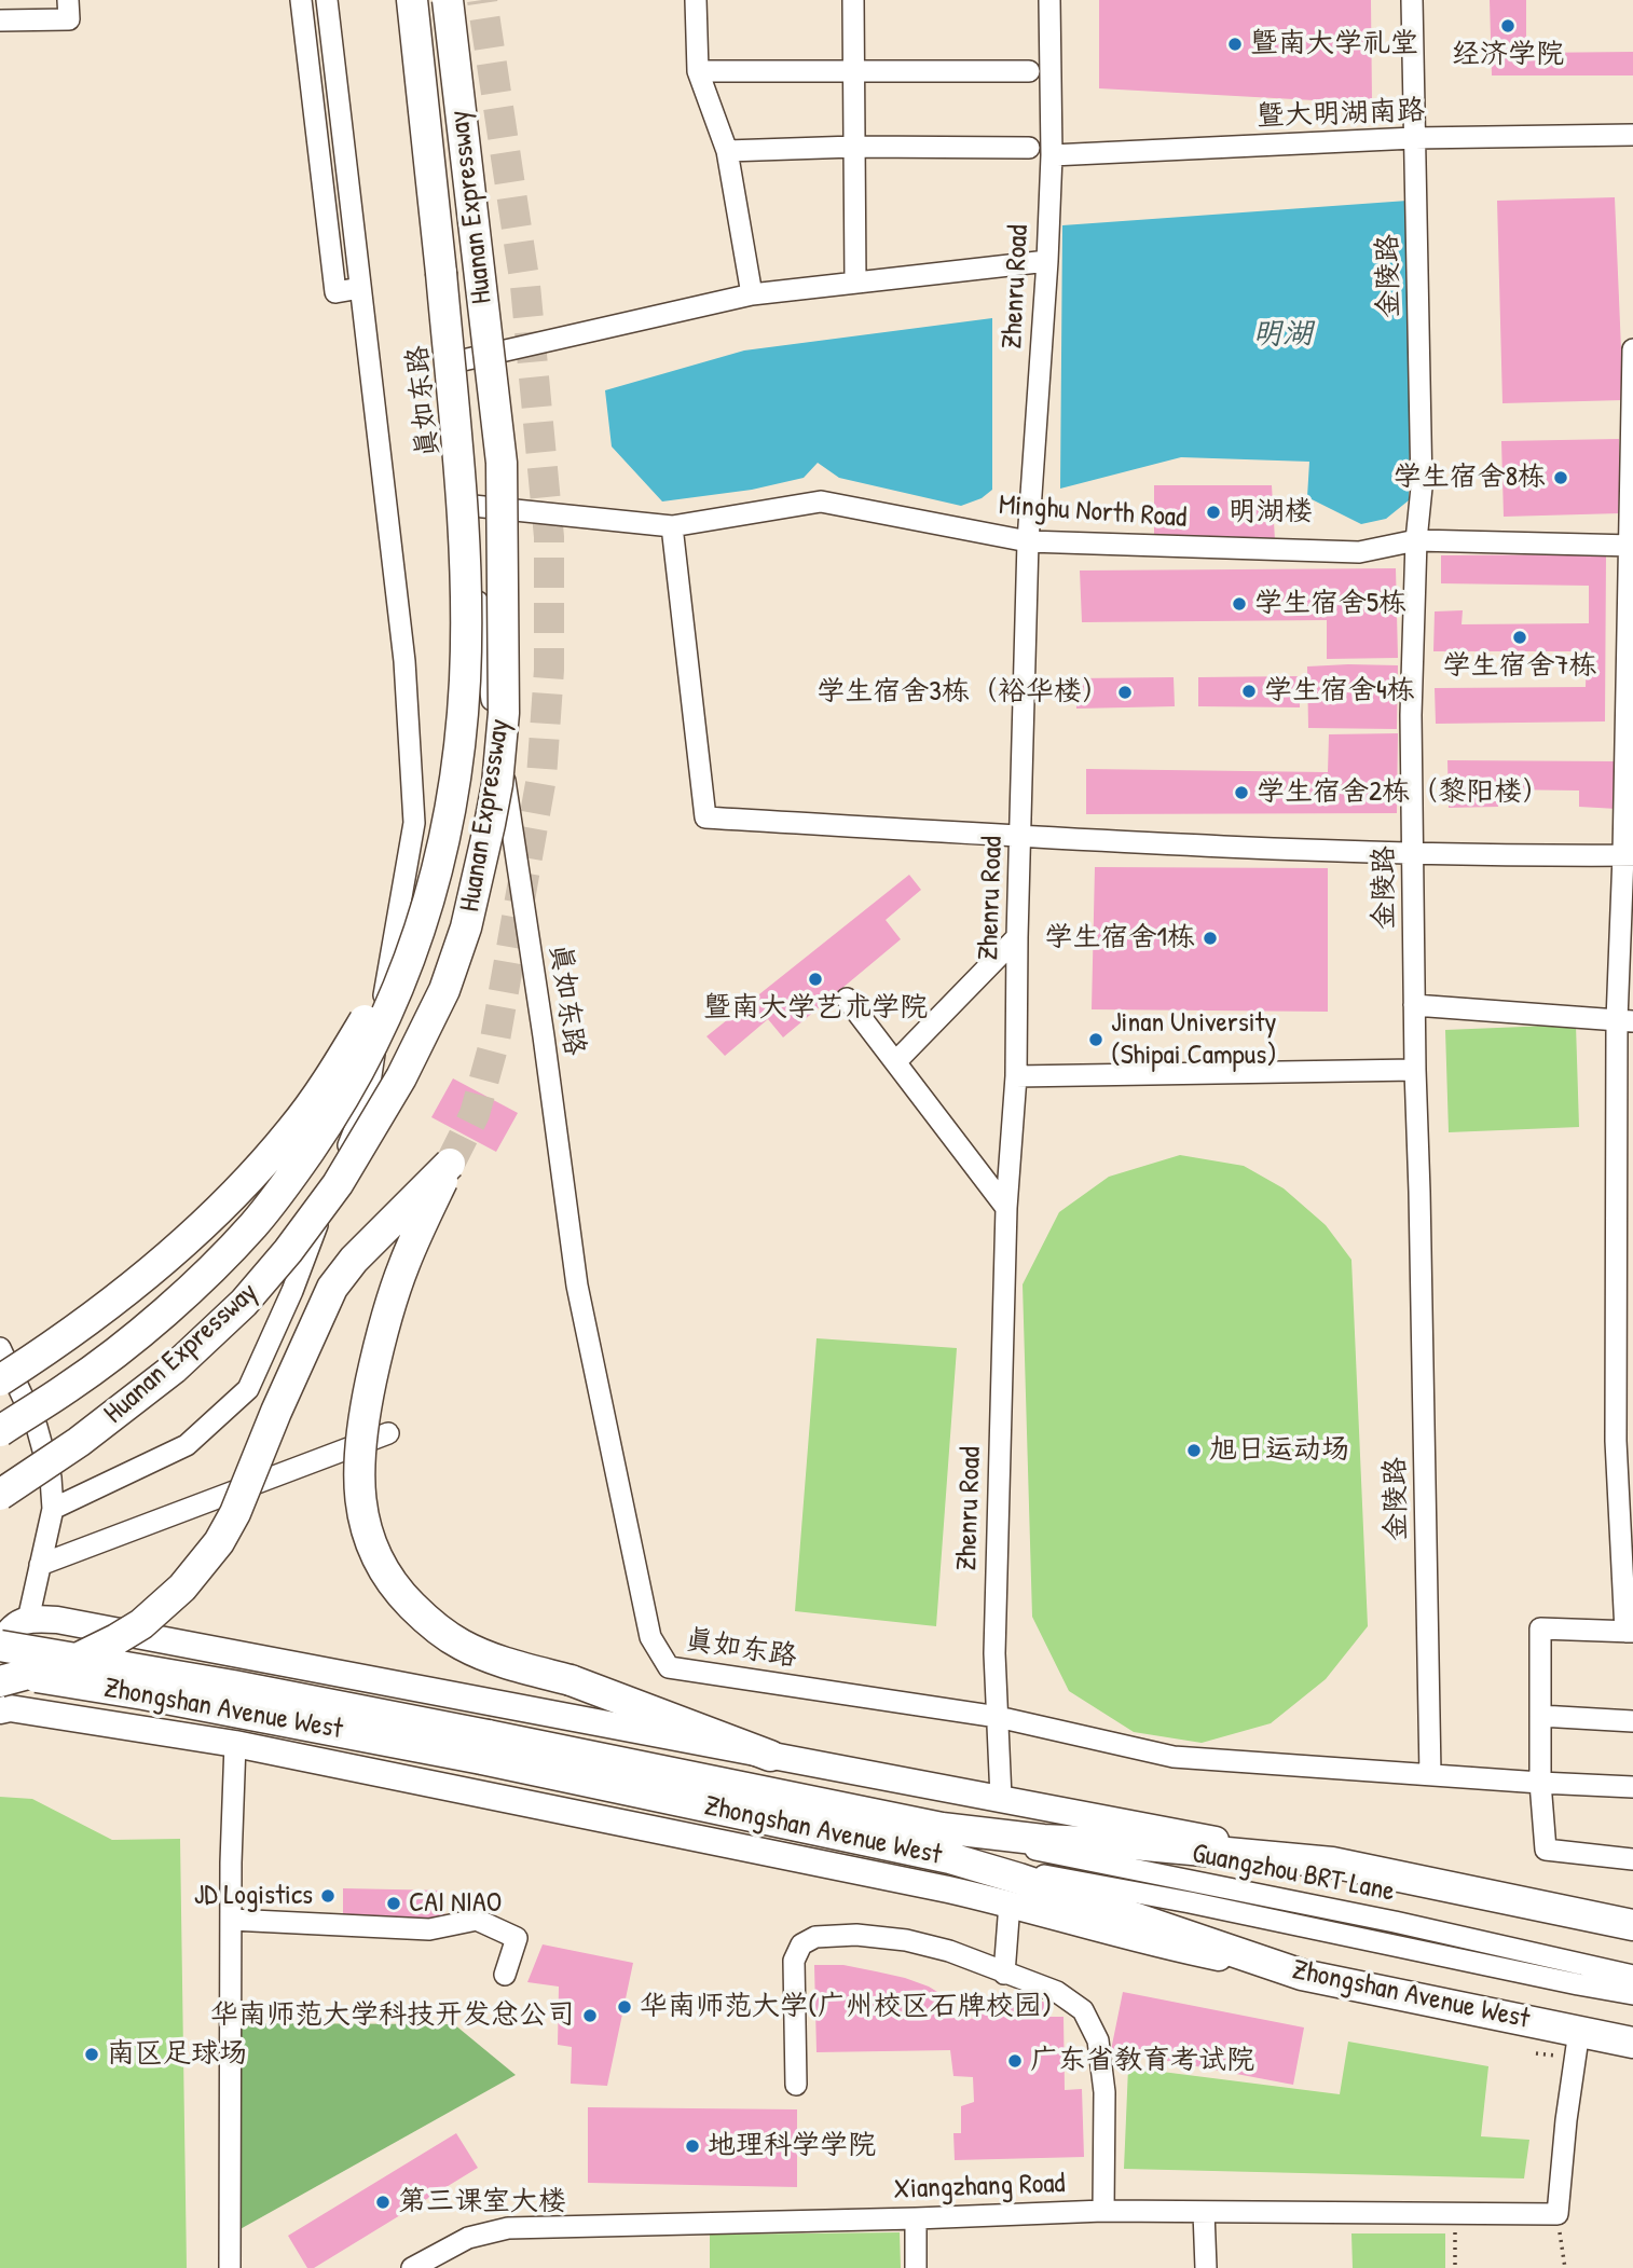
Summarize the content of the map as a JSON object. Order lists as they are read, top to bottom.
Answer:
{
  "streets": {
    "highway": ["Huanan Expressway", "Zhongshan Avenue West"],
    "street": [
      "暨大明湖南路",
      "金陵路",
      "Zhenru Road",
      "真如东路",
      "Minghu North Road",
      "Guangzhou BRT Lane",
      "Xiangzhang Road"
    ]
  },
  "crossings": [
    ["暨大明湖南路", "金陵路"],
    ["暨大明湖南路", "Zhenru Road"],
    ["Huanan Expressway", "真如东路"],
    ["金陵路", "Minghu North Road"],
    ["Zhenru Road", "真如东路"],
    ["Zhenru Road", "Minghu North Road"],
    ["真如东路", "Minghu North Road"],
    ["Zhongshan Avenue West", "Guangzhou BRT Lane"]
  ],
  "water": ["明湖"],
  "places": [
    "经济学院",
    "暨南大学礼堂",
    "学生宿舍8栋",
    "明湖楼",
    "学生宿舍5栋",
    "学生宿舍7栋",
    "学生宿舍4栋",
    "学生宿舍3栋（裕华楼）",
    "学生宿舍2栋（黎阳楼）",
    "学生宿舍1栋",
    "暨南大学艺术学院",
    "Jinan University (Shipai Campus)",
    "旭日运动场",
    "JD Logistics",
    "CAI NIAO",
    "华南师范大学(广州校区石牌校园)",
    "华南师范大学科技开发总公司",
    "南区足球场",
    "广东省教育考试院",
    "地理科学学院",
    "第三课室大楼"
  ]
}
